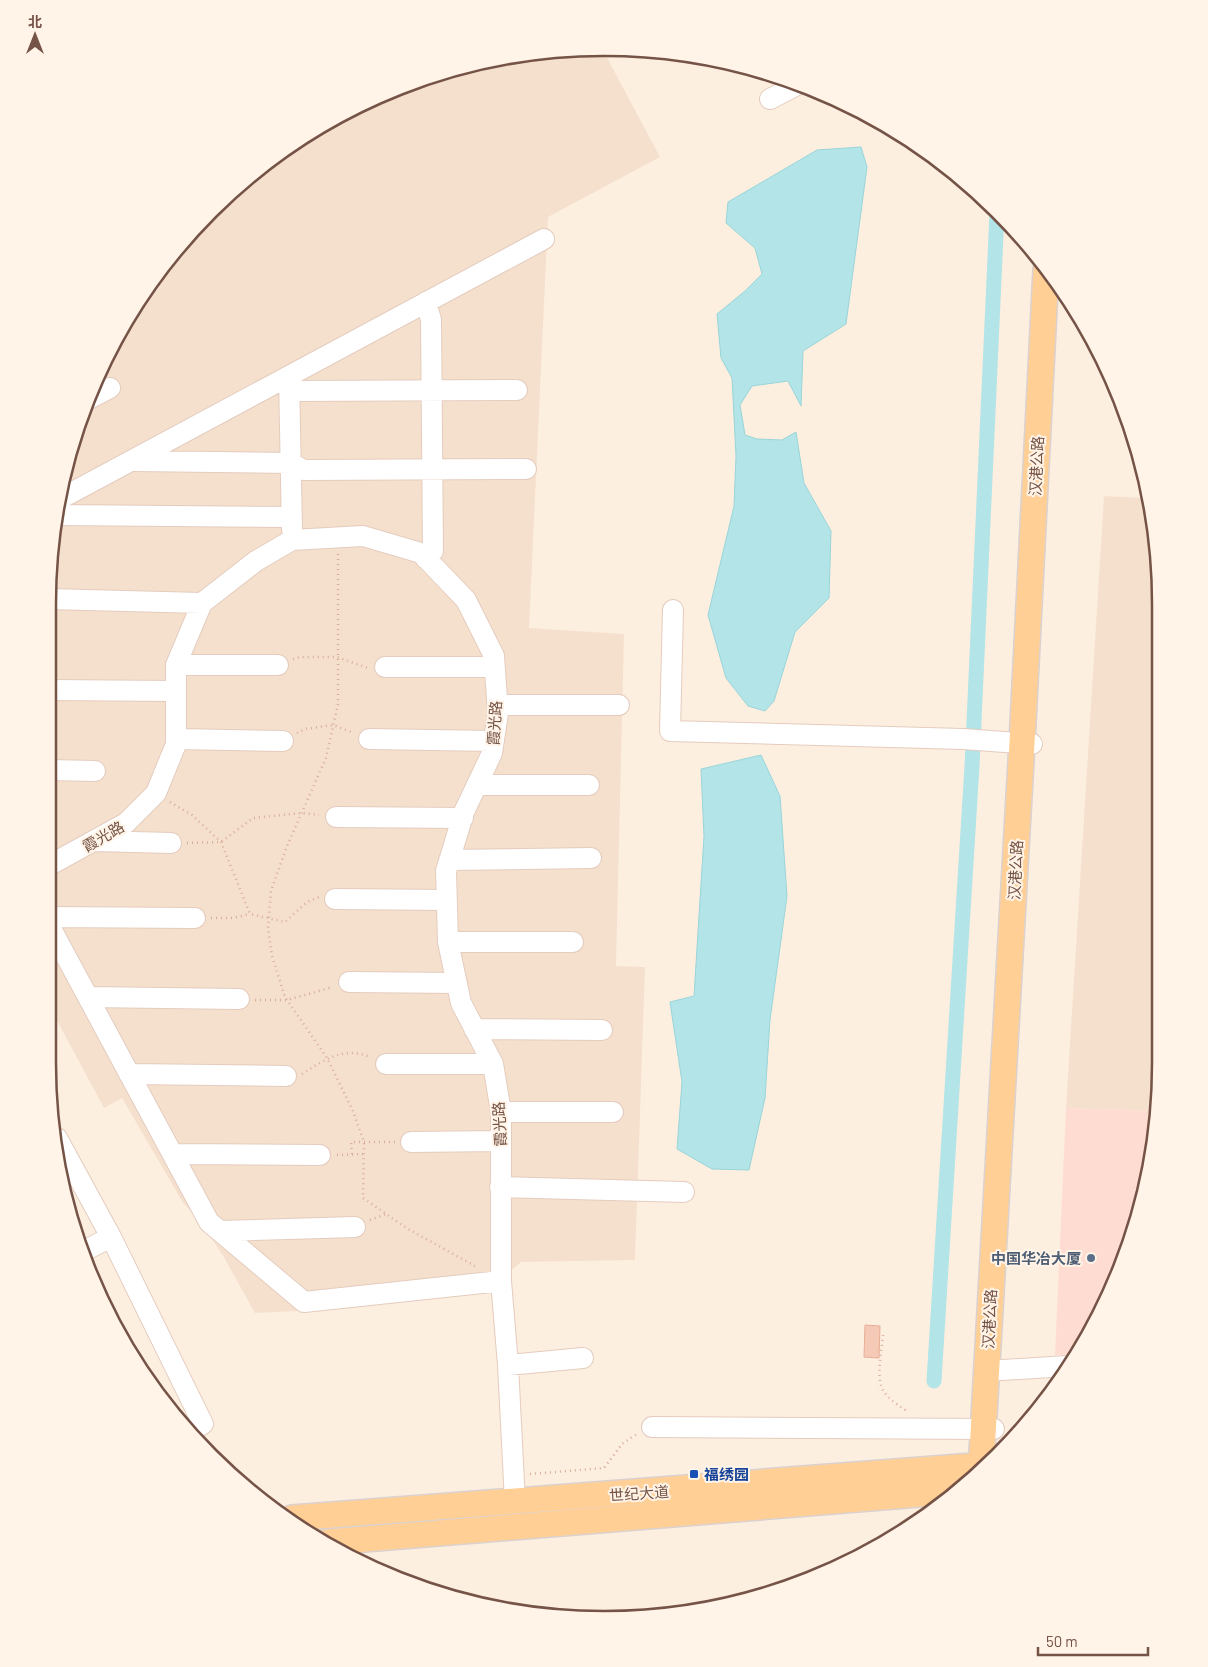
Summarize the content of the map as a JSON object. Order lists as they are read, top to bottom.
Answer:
{
  "streets": {
    "main road": ["汉港公路", "世纪大道"],
    "street": ["霞光路"]
  },
  "crossings": [
    ["霞光路", "世纪大道"]
  ],
  "places": {
    "other": ["中国华冶大厦"],
    "transit": ["福绣园"]
  },
  "scale_bar": "50 m",
  "north": "top"
}
